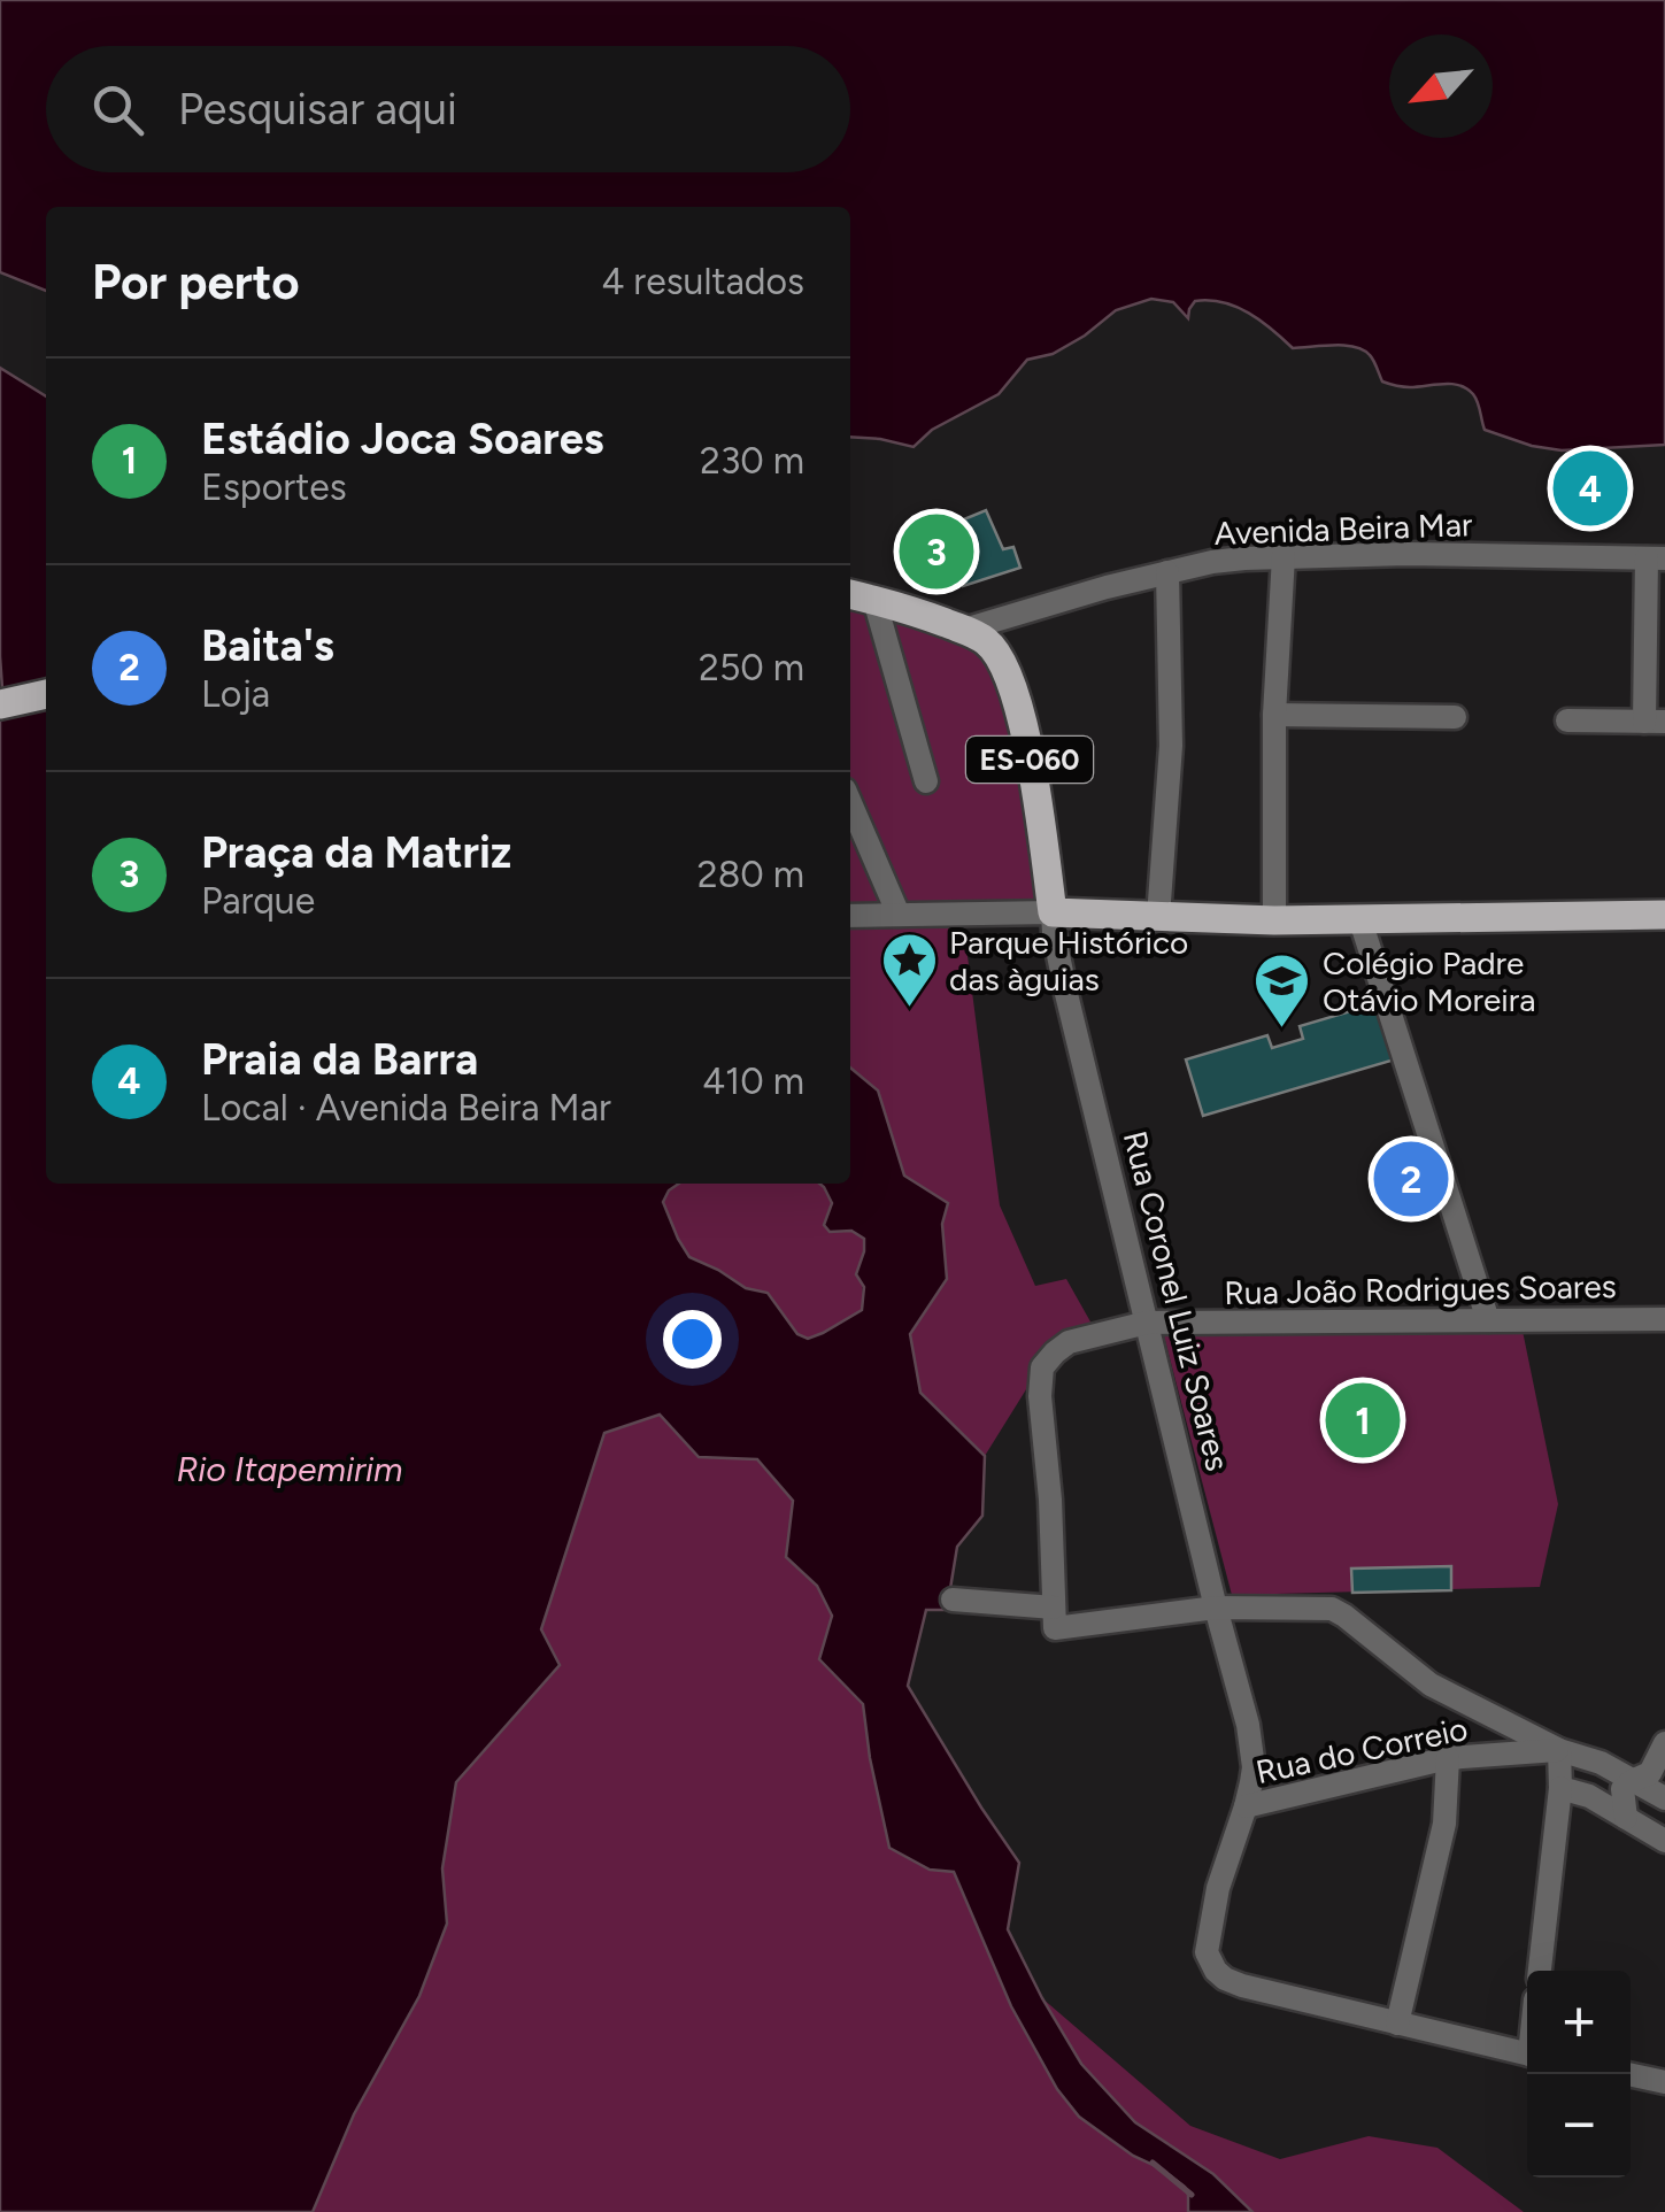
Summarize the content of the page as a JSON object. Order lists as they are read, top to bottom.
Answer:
{
  "streets": {
    "main road": ["ES-060", "Rua Coronel Luiz Soares"],
    "street": ["Avenida Beira Mar", "Rua João Rodrigues Soares", "Rua do Correio"]
  },
  "crossings": [
    ["Avenida Beira Mar", "ES-060"],
    ["Avenida Beira Mar", "Rua Coronel Luiz Soares"],
    ["ES-060", "Rua Coronel Luiz Soares"],
    ["Rua João Rodrigues Soares", "Rua Coronel Luiz Soares"],
    ["Rua Coronel Luiz Soares", "Rua do Correio"]
  ],
  "water": ["Rio Itapemirim"],
  "places": {
    "place": ["Parque Histórico das àguias"],
    "school or university": ["Colégio Padre Otávio Moreira"]
  },
  "north": "bottom left",
  "page": {
    "search": "Pesquisar aqui",
    "heading": ["Por perto", "4 resultados"],
    "list": [
      {
        "mark": "1",
        "name": "Estádio Joca Soares",
        "note": "Esportes",
        "value": "230 m"
      },
      {
        "mark": "2",
        "name": "Baita's",
        "note": "Loja",
        "value": "250 m"
      },
      {
        "mark": "3",
        "name": "Praça da Matriz",
        "note": "Parque",
        "value": "280 m"
      },
      {
        "mark": "4",
        "name": "Praia da Barra",
        "note": "Local · Avenida Beira Mar",
        "value": "410 m"
      }
    ],
    "pins": [
      "4",
      "3",
      "2",
      "1"
    ],
    "map_buttons": ["+", "−"]
  }
}
